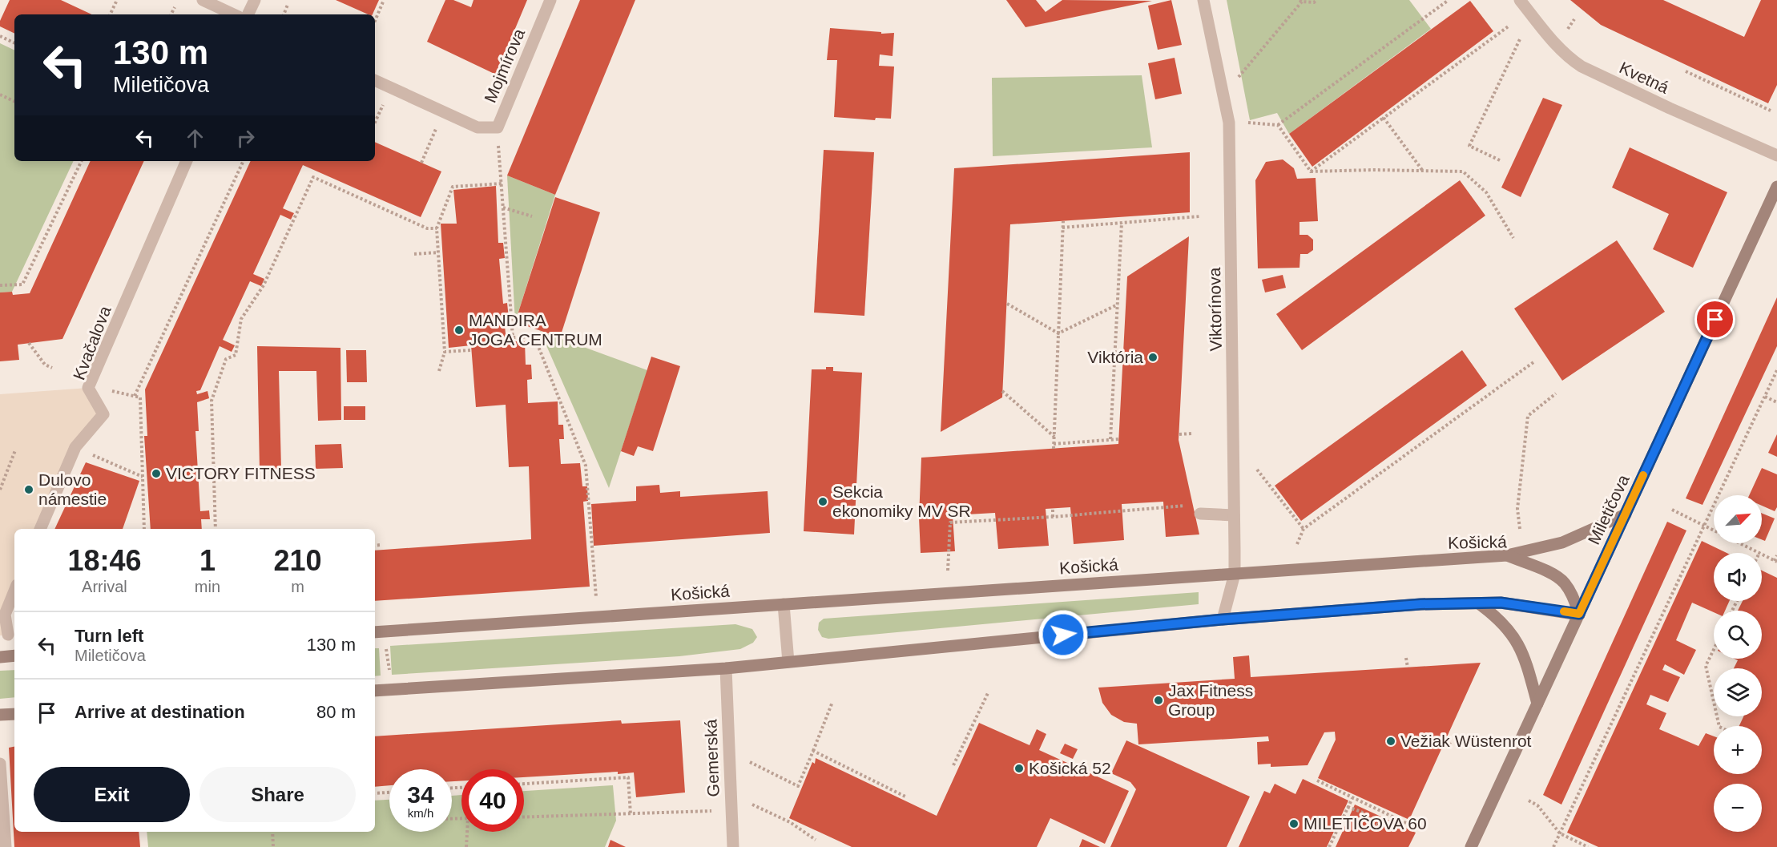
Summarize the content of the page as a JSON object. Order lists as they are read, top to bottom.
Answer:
{
  "streets": {
    "street": [
      "Mojmírova",
      "Kvetná",
      "Viktorínova",
      "Kvačalova",
      "Miletičova",
      "Košická",
      "Gemerská"
    ]
  },
  "crossings": [
    ["Viktorínova", "Košická"],
    ["Miletičova", "Košická"]
  ],
  "places": [
    "MANDIRA JOGA CENTRUM",
    "Viktória",
    "VICTORY FITNESS",
    "Dulovo námestie",
    "Sekcia ekonomiky MV SR",
    "Jax Fitness Group",
    "Vežiak Wüstenrot",
    "Košická 52",
    "MILETIČOVA 60"
  ],
  "north": "top right",
  "page": {
    "turn": ["130 m", "Miletičova"],
    "map_buttons": ["+", "−"],
    "eta": [
      "18:46",
      "Arrival",
      "1",
      "min",
      "210",
      "m"
    ],
    "list": [
      {
        "name": "Turn left",
        "note": "Miletičova",
        "value": "130 m"
      },
      {
        "name": "Arrive at destination",
        "value": "80 m"
      }
    ],
    "buttons": ["Exit", "Share"],
    "speed": "34 km/h",
    "limit": "40"
  }
}
